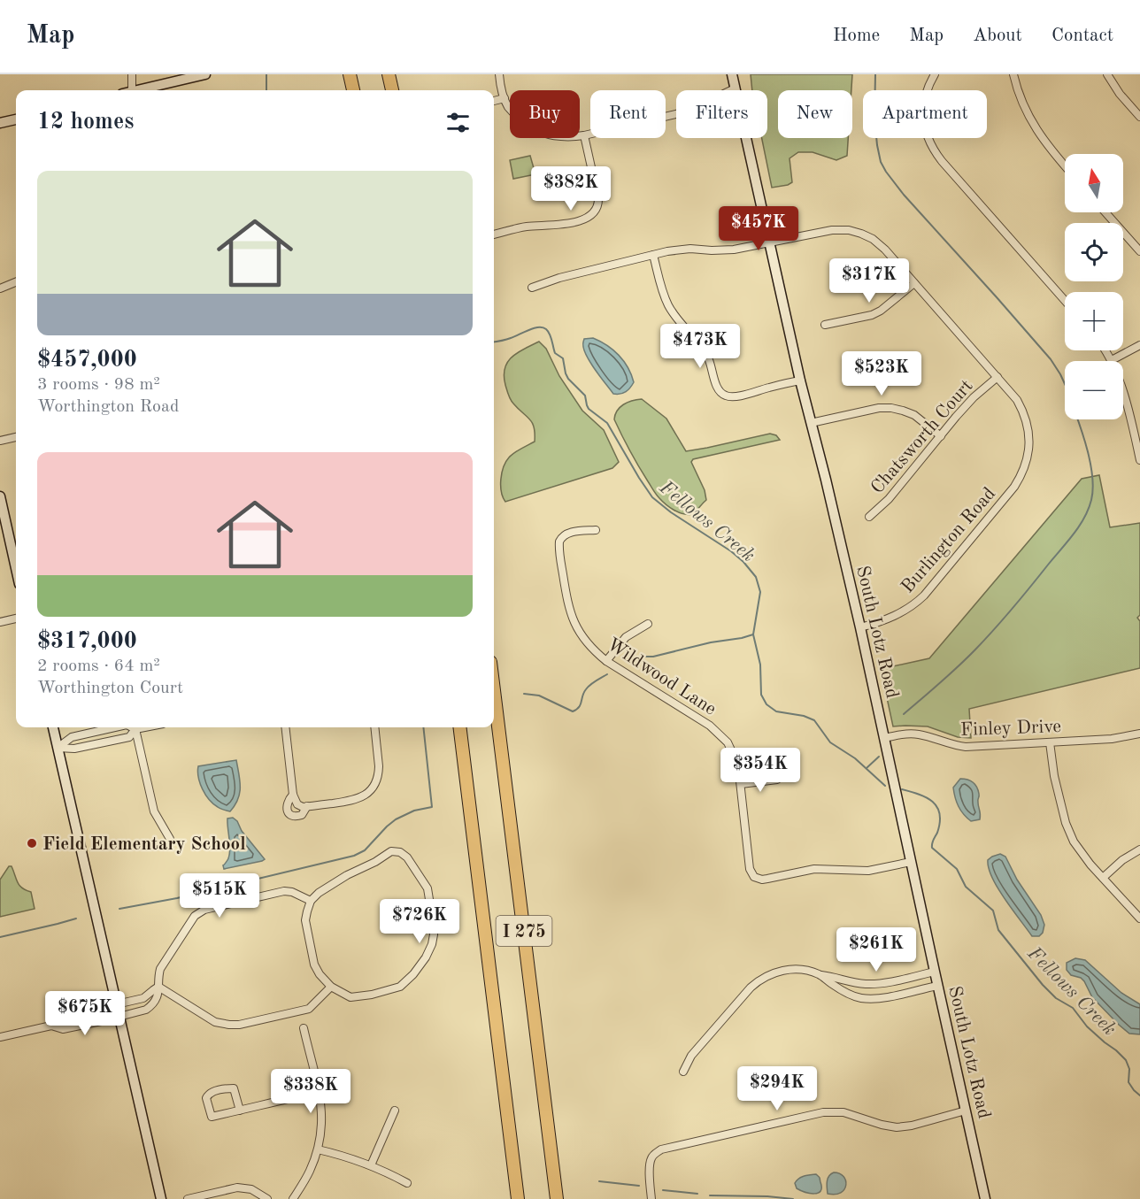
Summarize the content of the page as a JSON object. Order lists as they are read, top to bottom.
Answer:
{
  "streets": {
    "highway": ["I 275"],
    "street": [
      "Chatsworth Court",
      "Burlington Road",
      "South Lotz Road",
      "Wildwood Lane",
      "Finley Drive"
    ]
  },
  "crossings": [
    ["Chatsworth Court", "Burlington Road"],
    ["Burlington Road", "South Lotz Road"],
    ["South Lotz Road", "Wildwood Lane"],
    ["South Lotz Road", "Finley Drive"]
  ],
  "water": ["Fellows Creek"],
  "places": ["Field Elementary School"],
  "north": "top",
  "page": {
    "header": "Map",
    "nav": [
      "Home",
      "Map",
      "About",
      "Contact"
    ],
    "chip": [
      "Buy",
      "Rent",
      "Filters",
      "New",
      "Apartment"
    ],
    "heading": "12 homes",
    "map_buttons": ["+", "−"],
    "list": [
      {
        "name": "$457,000",
        "note": "3 rooms · 98 m² · Worthington Road"
      },
      {
        "name": "$317,000",
        "note": "2 rooms · 64 m² · Worthington Court"
      }
    ],
    "price": [
      "$382K",
      "$457K",
      "$317K",
      "$473K",
      "$523K",
      "$354K",
      "$515K",
      "$726K",
      "$261K",
      "$675K",
      "$294K",
      "$338K"
    ]
  }
}
